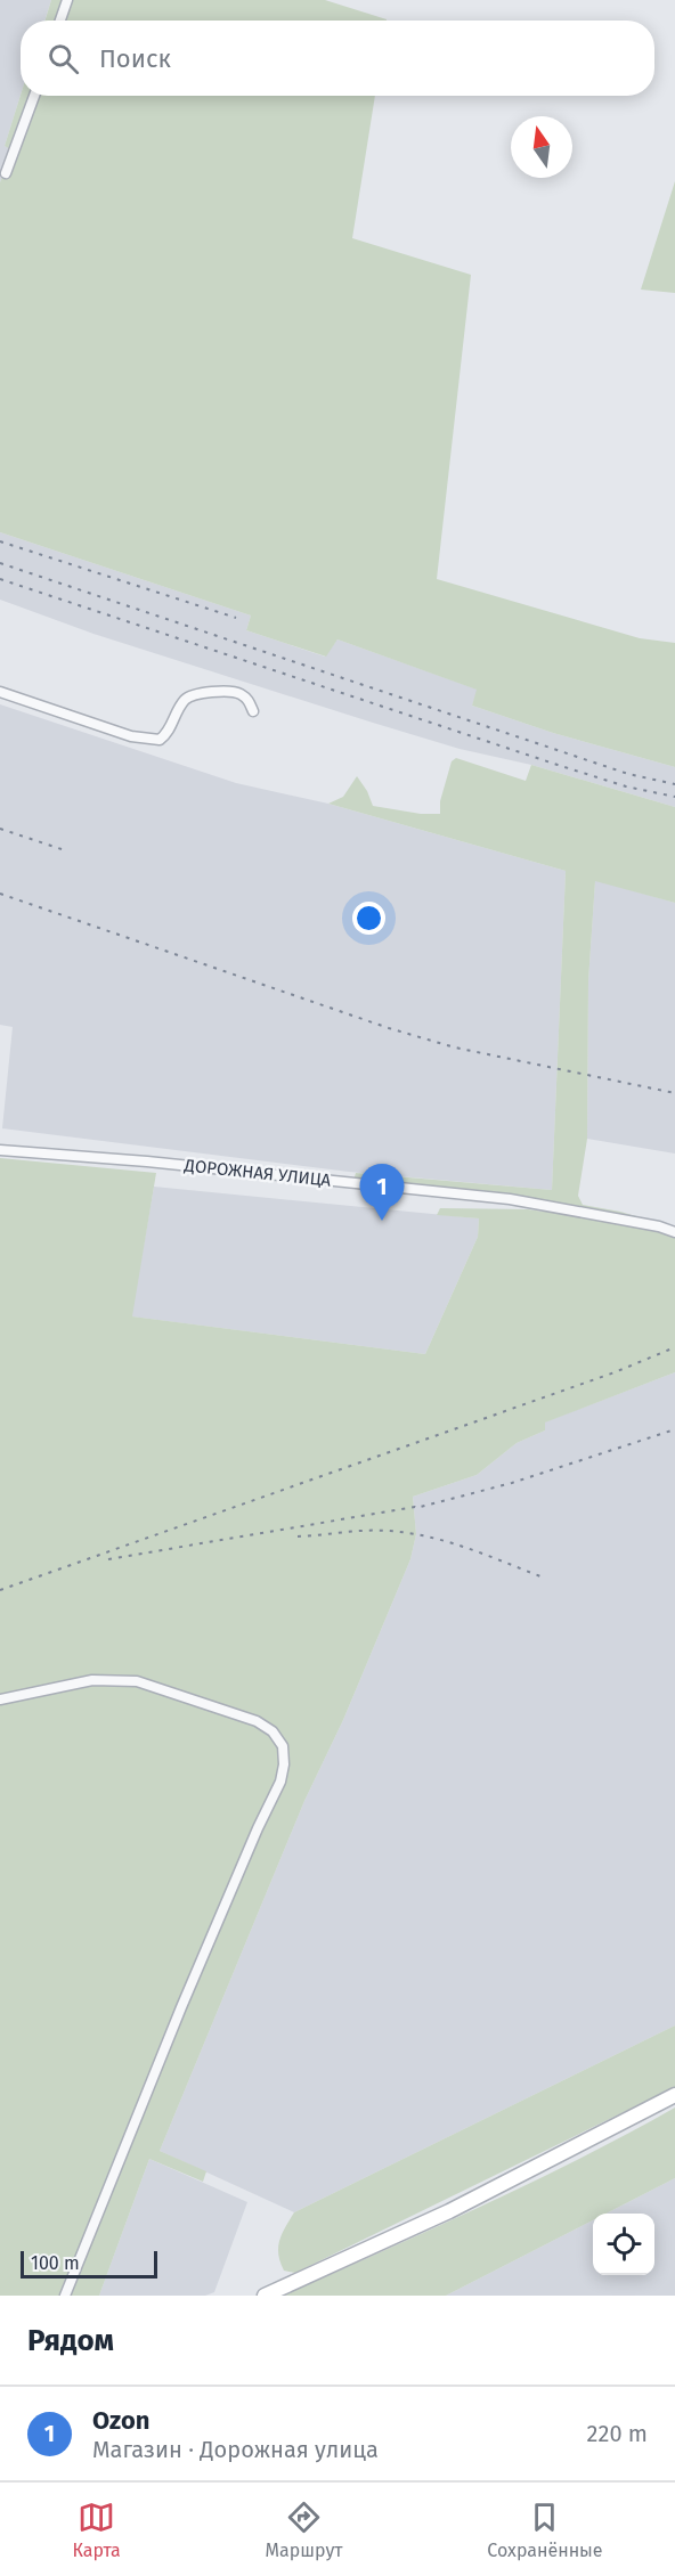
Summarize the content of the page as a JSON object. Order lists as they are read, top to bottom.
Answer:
{
  "streets": {
    "street": ["ДОРОЖНАЯ УЛИЦА"]
  },
  "scale_bar": "100 m",
  "north": "top",
  "page": {
    "search": "Поиск",
    "pins": "1",
    "scale": "100 m",
    "heading": "Рядом",
    "list": [
      {
        "mark": "1",
        "name": "Ozon",
        "note": "Магазин · Дорожная улица",
        "value": "220 m"
      }
    ],
    "nav": ["Карта", "Маршрут", "Сохранённые"]
  }
}
